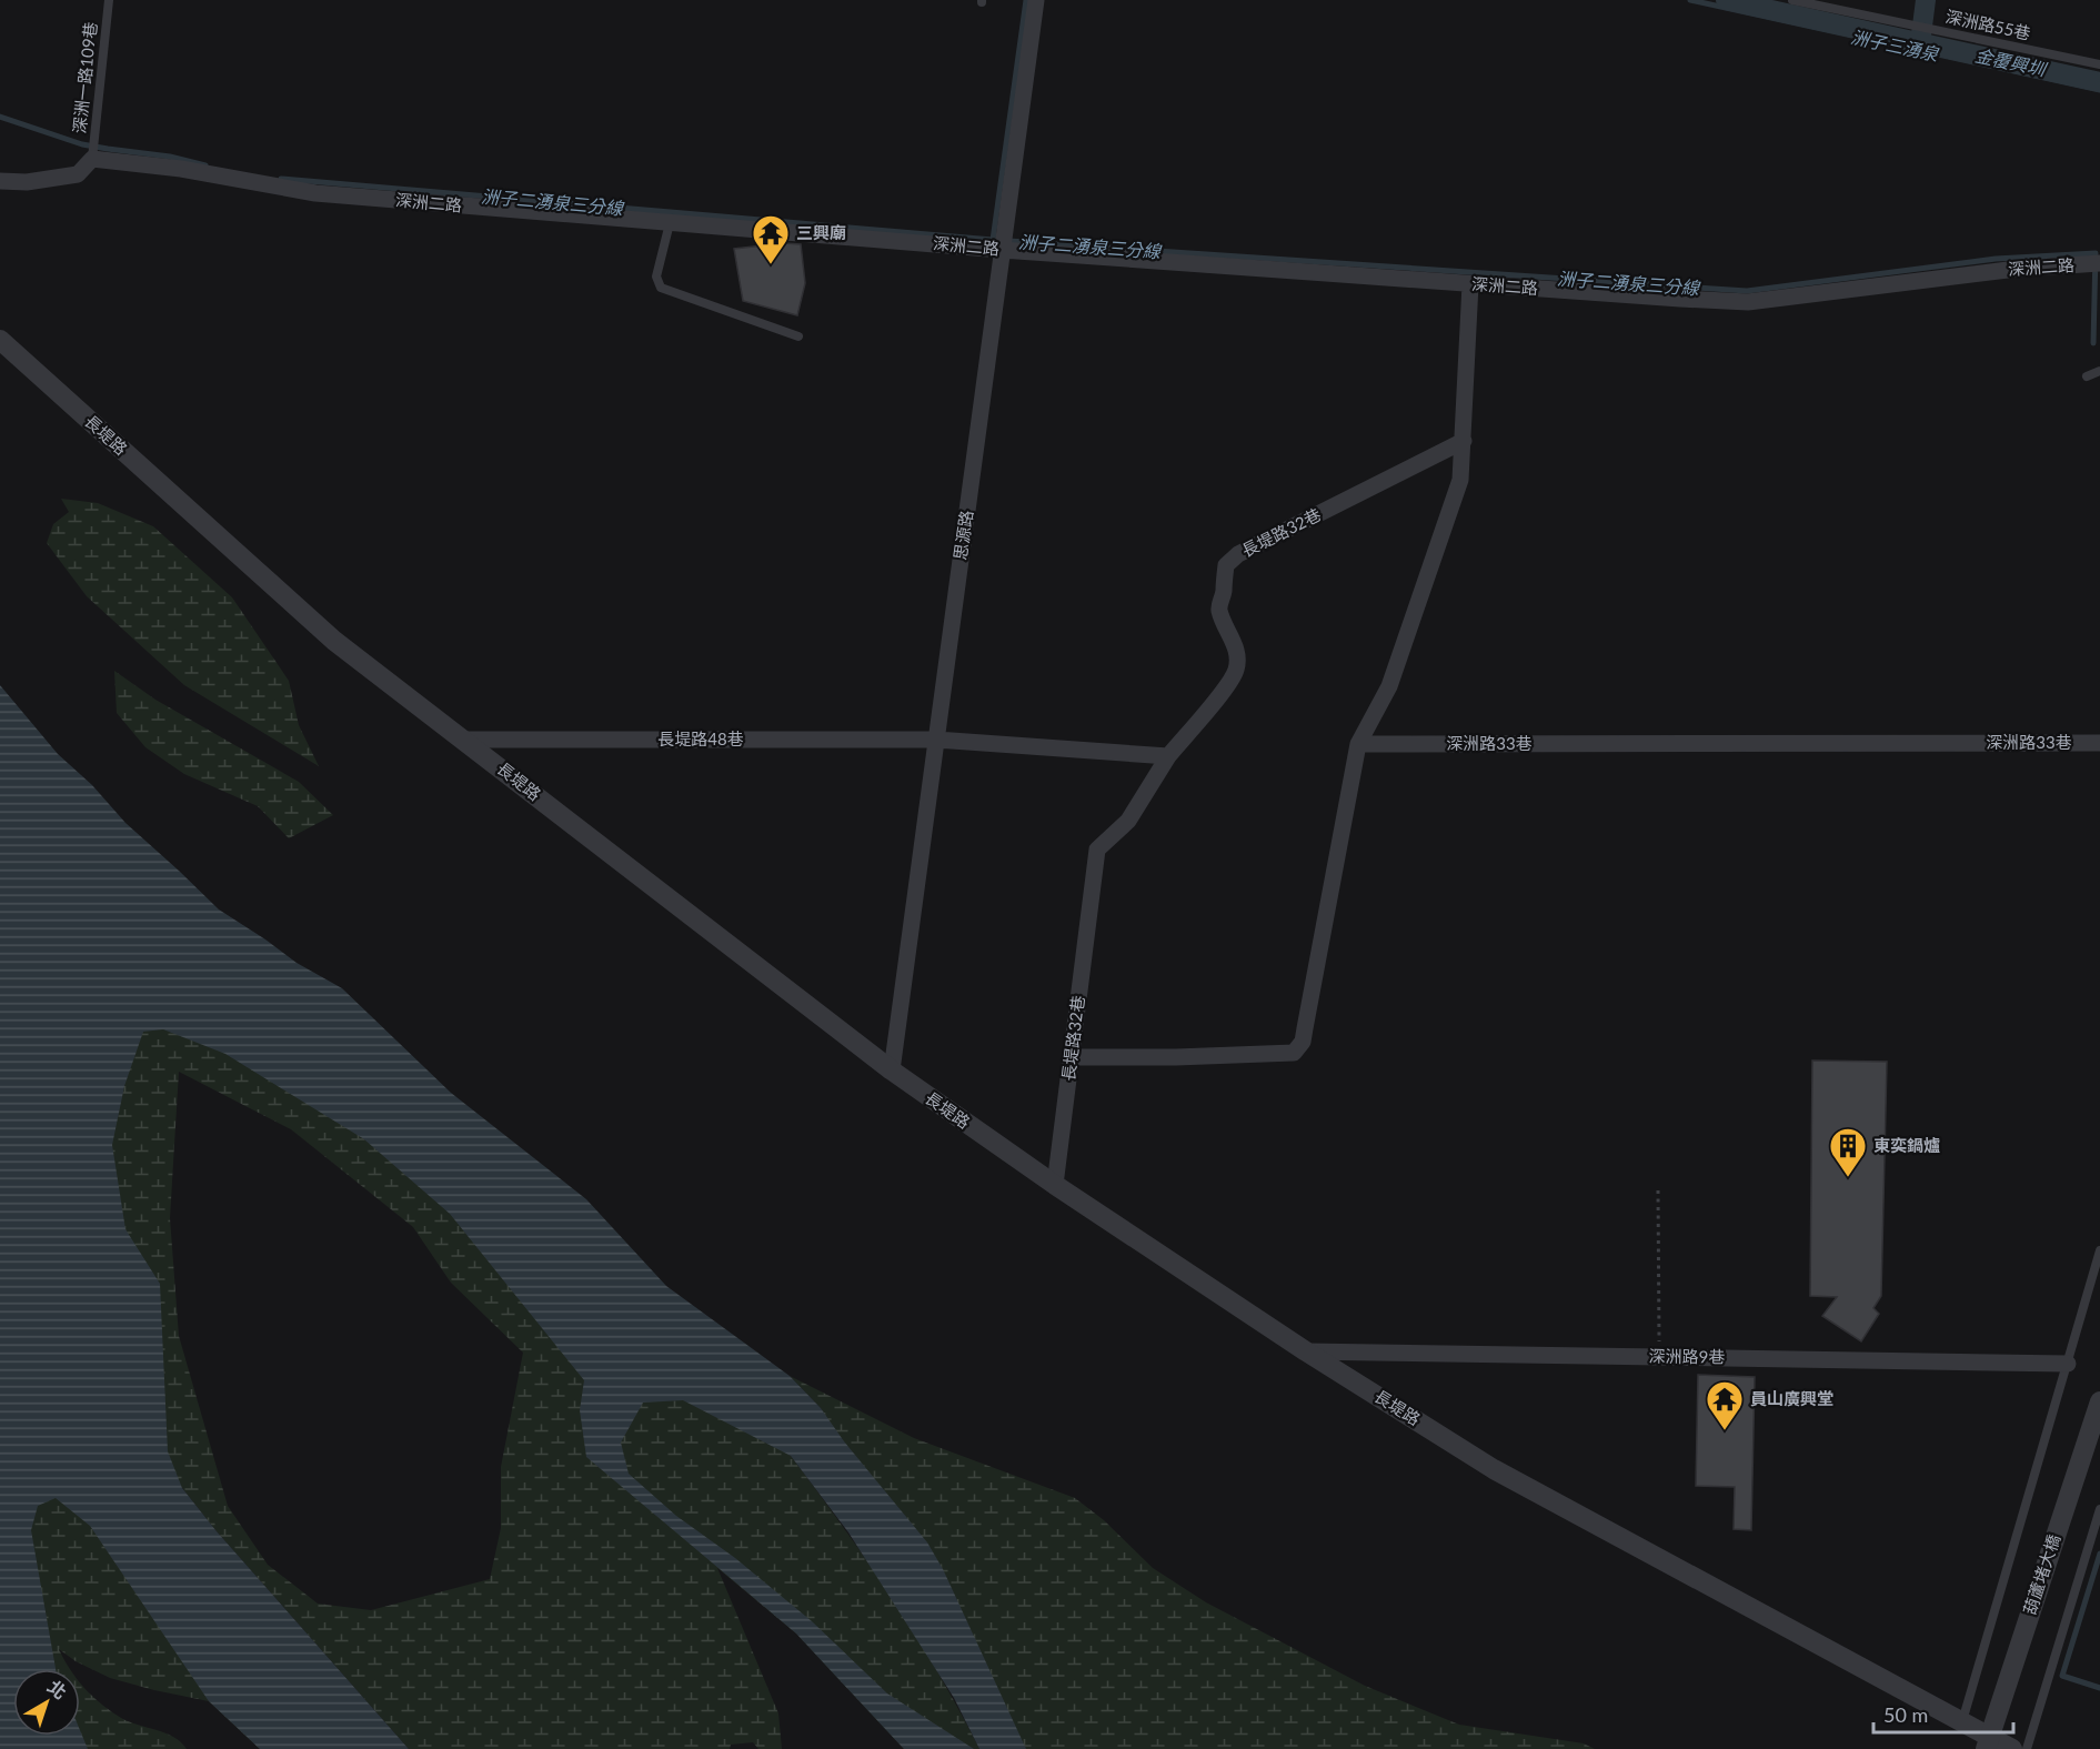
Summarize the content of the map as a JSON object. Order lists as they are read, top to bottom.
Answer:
{
  "streets": {
    "street": [
      "深洲二路",
      "長堤路",
      "長堤路32巷",
      "思源路",
      "長堤路48巷",
      "深洲路33巷",
      "深洲路9巷",
      "葫蘆堵大橋"
    ],
    "lane": ["深洲路55巷", "深洲一路109巷"]
  },
  "crossings": [
    ["深洲一路109巷", "深洲二路"],
    ["深洲二路", "思源路"],
    ["長堤路", "長堤路32巷"],
    ["長堤路", "思源路"],
    ["長堤路", "長堤路48巷"],
    ["長堤路", "深洲路9巷"],
    ["長堤路", "葫蘆堵大橋"],
    ["思源路", "長堤路48巷"]
  ],
  "water": ["洲子三湧泉", "金覆興圳", "洲子二湧泉三分線"],
  "places": {
    "temple": ["三興廟", "員山廣興堂"],
    "building": ["東奕鍋爐"]
  },
  "scale_bar": "50 m",
  "north": "top right"
}
